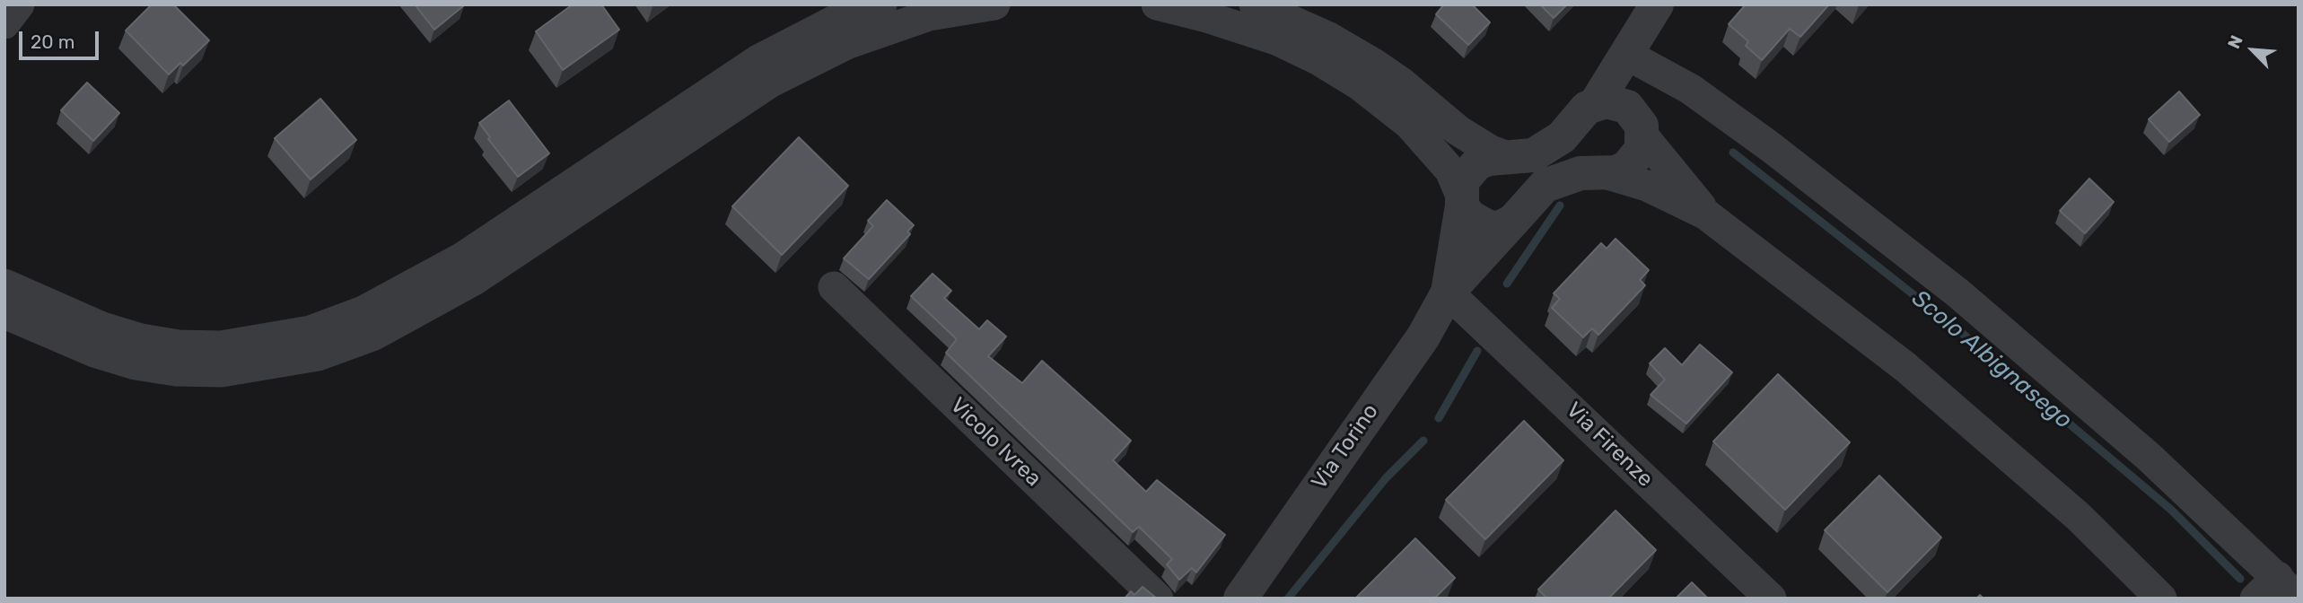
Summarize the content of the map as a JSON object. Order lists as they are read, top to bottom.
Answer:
{
  "streets": {
    "street": ["Vicolo Ivrea", "Via Firenze", "Via Torino"]
  },
  "crossings": [
    ["Via Firenze", "Via Torino"]
  ],
  "water": ["Scolo Albignasego"],
  "scale_bar": "20 m",
  "north": "top left"
}
